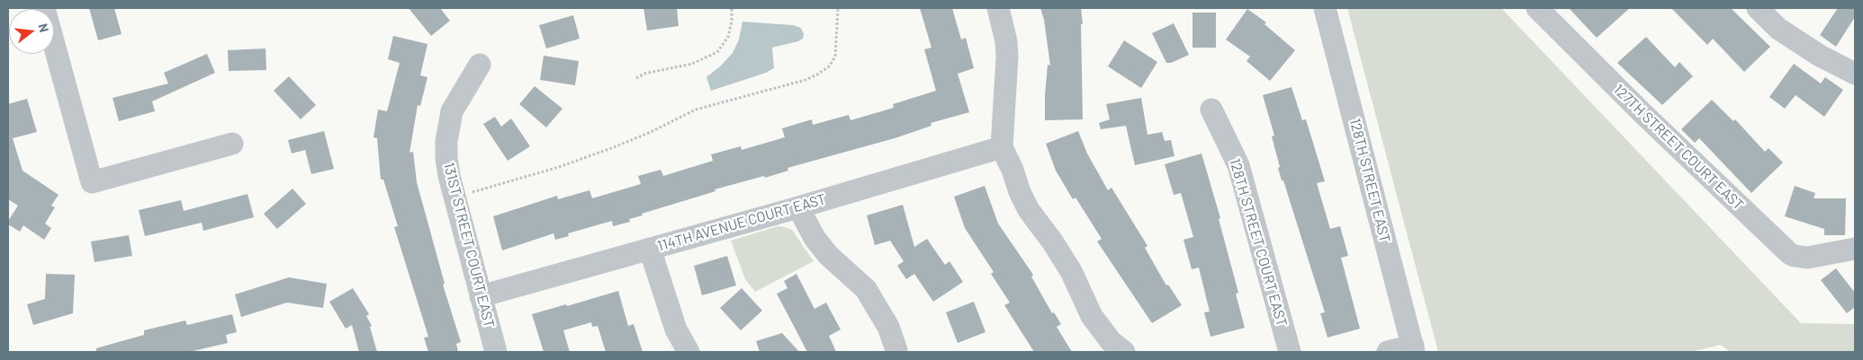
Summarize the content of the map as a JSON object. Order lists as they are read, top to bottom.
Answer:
{
  "streets": {
    "street": [
      "127TH STREET COURT EAST",
      "128TH STREET EAST",
      "114TH AVENUE COURT EAST",
      "128TH STREET COURT EAST",
      "131ST STREET COURT EAST"
    ]
  },
  "crossings": [
    ["114TH AVENUE COURT EAST", "131ST STREET COURT EAST"]
  ],
  "north": "right"
}
